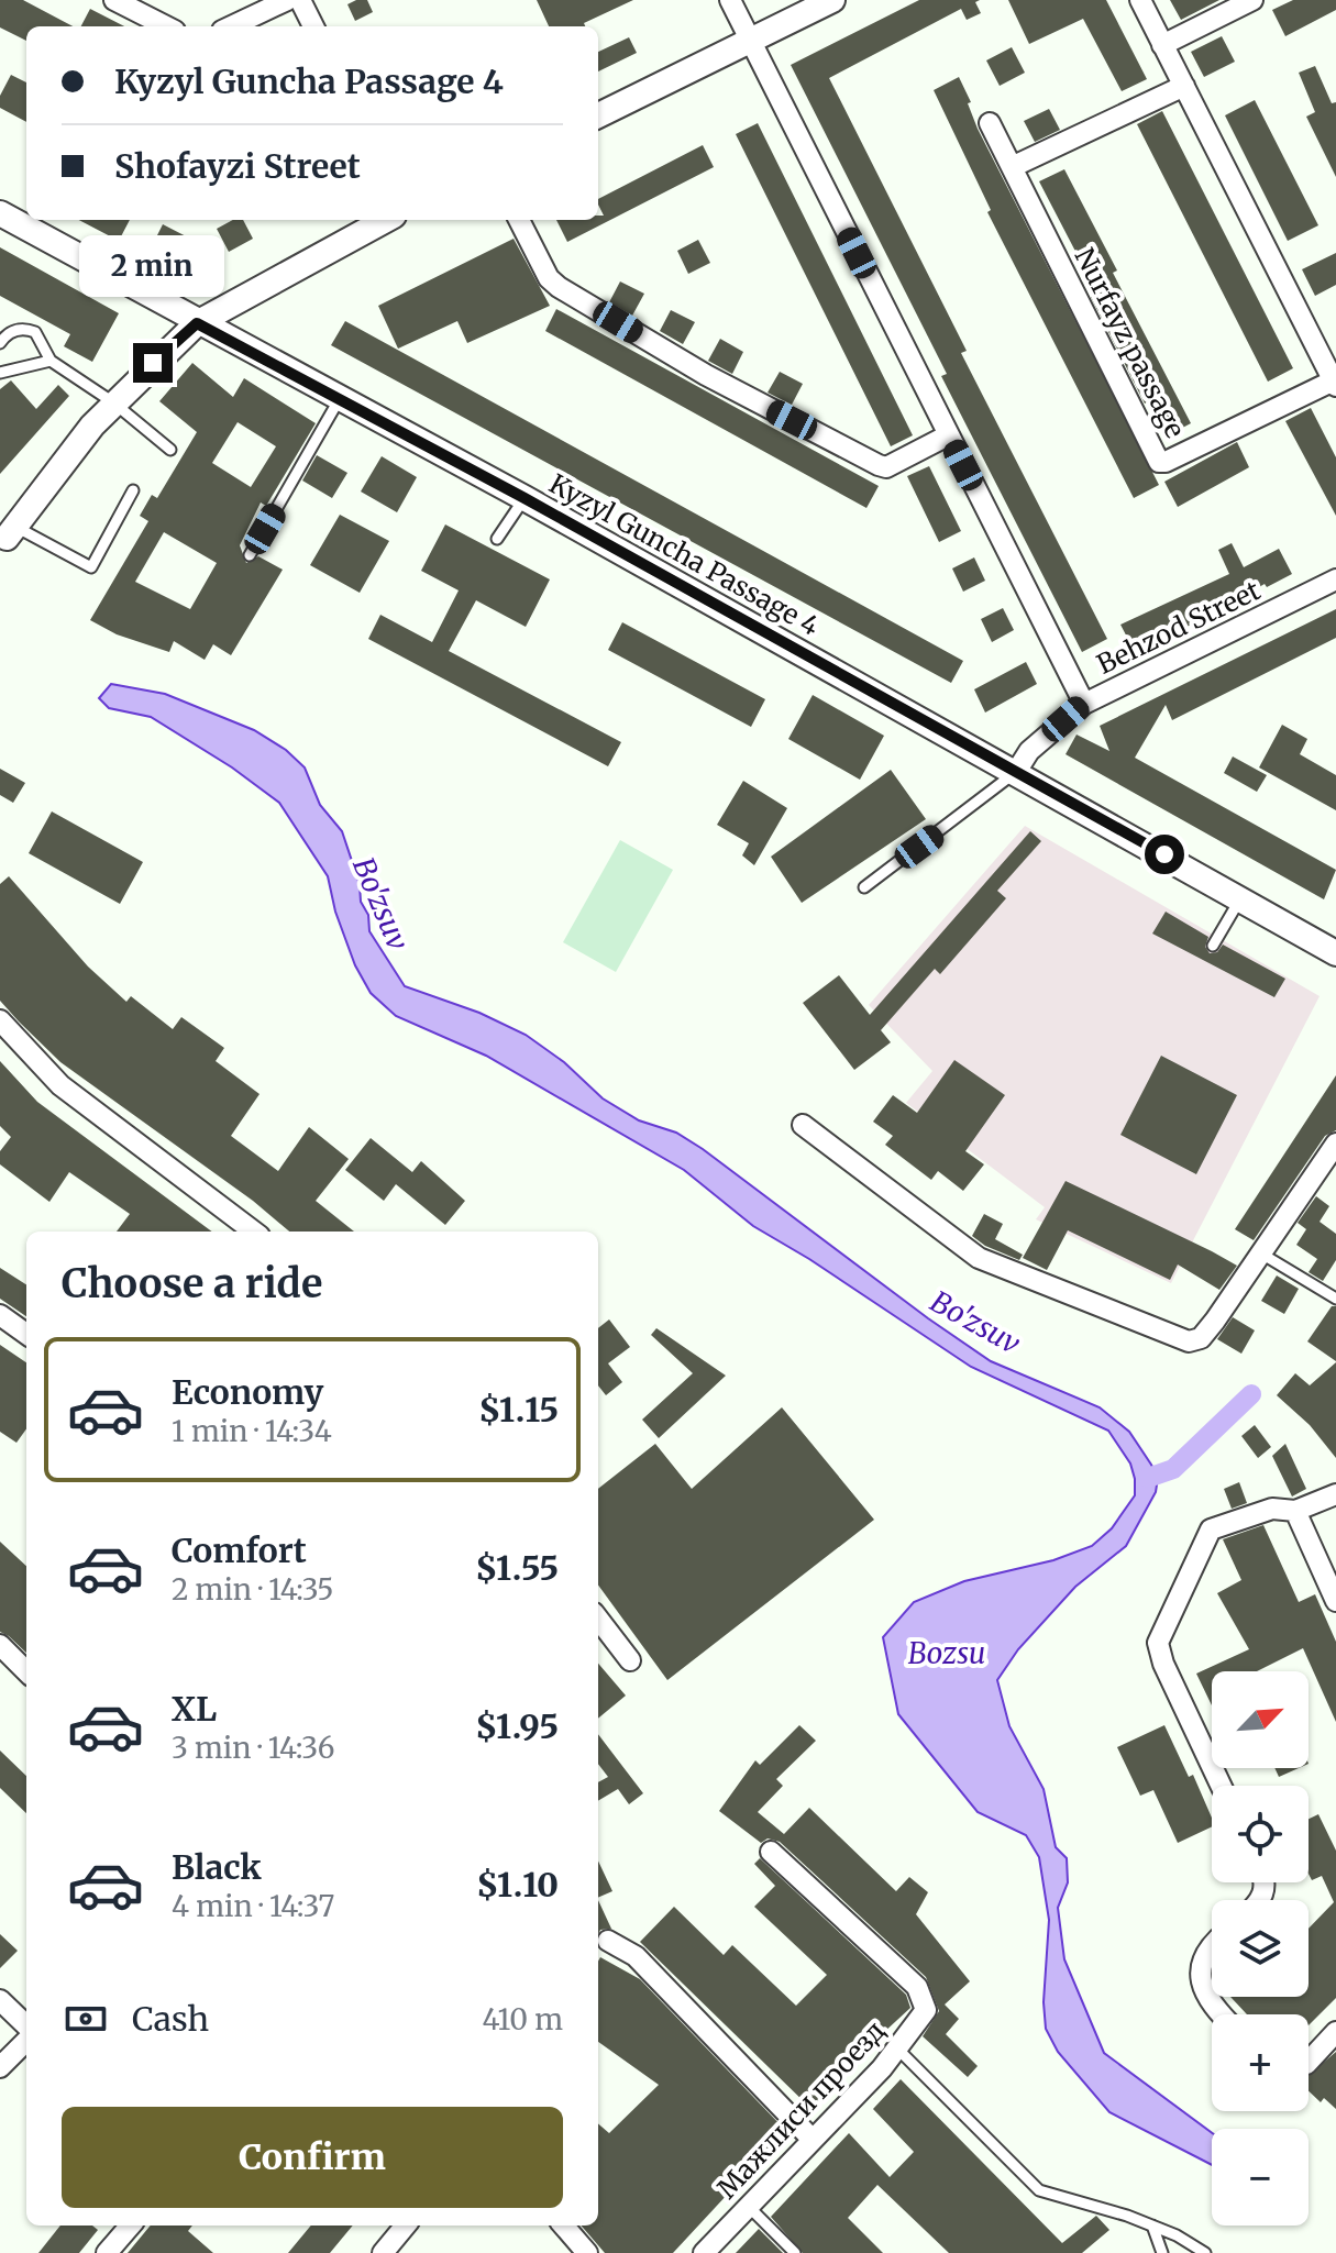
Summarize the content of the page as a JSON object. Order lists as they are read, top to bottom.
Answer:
{
  "streets": {
    "street": [
      "Nurfayz passage",
      "Kyzyl Guncha Passage 4",
      "Behzod Street",
      "Мажлиси проезд"
    ]
  },
  "crossings": [
    ["Kyzyl Guncha Passage 4", "Behzod Street"]
  ],
  "water": ["Bo'zsuv", "Bozsu"],
  "north": "top right",
  "page": {
    "banner": ["Kyzyl Guncha Passage 4", "Shofayzi Street"],
    "bubble": "2 min",
    "heading": "Choose a ride",
    "list": [
      {
        "name": "Economy",
        "note": "1 min · 14:34",
        "value": "$1.15"
      },
      {
        "name": "Comfort",
        "note": "2 min · 14:35",
        "value": "$1.55"
      },
      {
        "name": "XL",
        "note": "3 min · 14:36",
        "value": "$1.95"
      },
      {
        "name": "Black",
        "note": "4 min · 14:37",
        "value": "$1.10"
      }
    ],
    "map_buttons": ["+", "−"],
    "pay": ["Cash", "410 m"],
    "buttons": "Confirm"
  }
}
